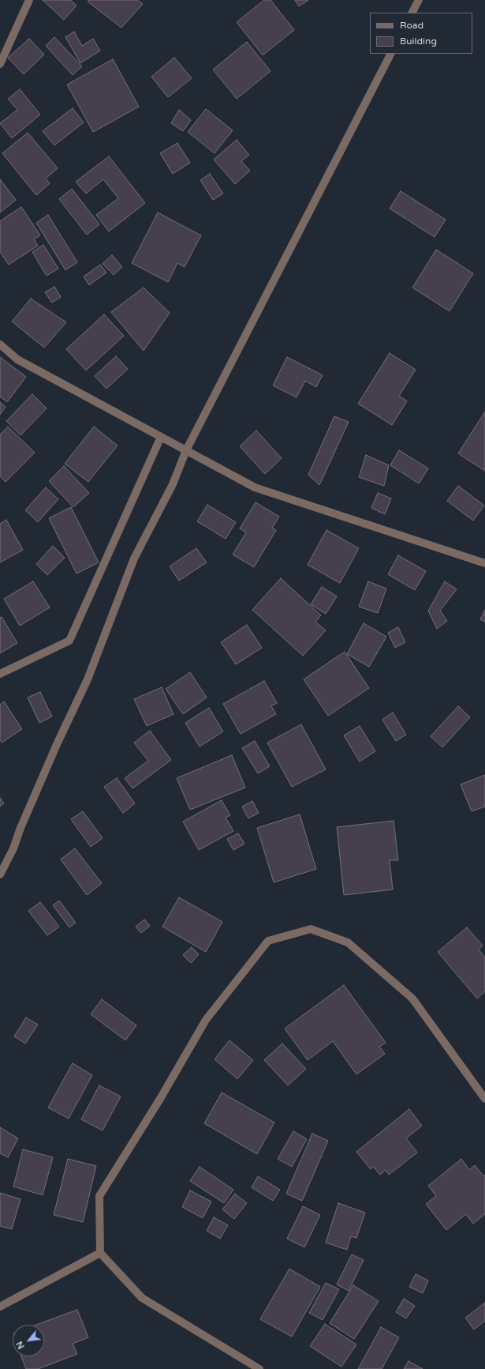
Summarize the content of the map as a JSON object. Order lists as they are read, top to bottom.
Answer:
{
  "legend": ["Road", "Building"],
  "north": "bottom left"
}
